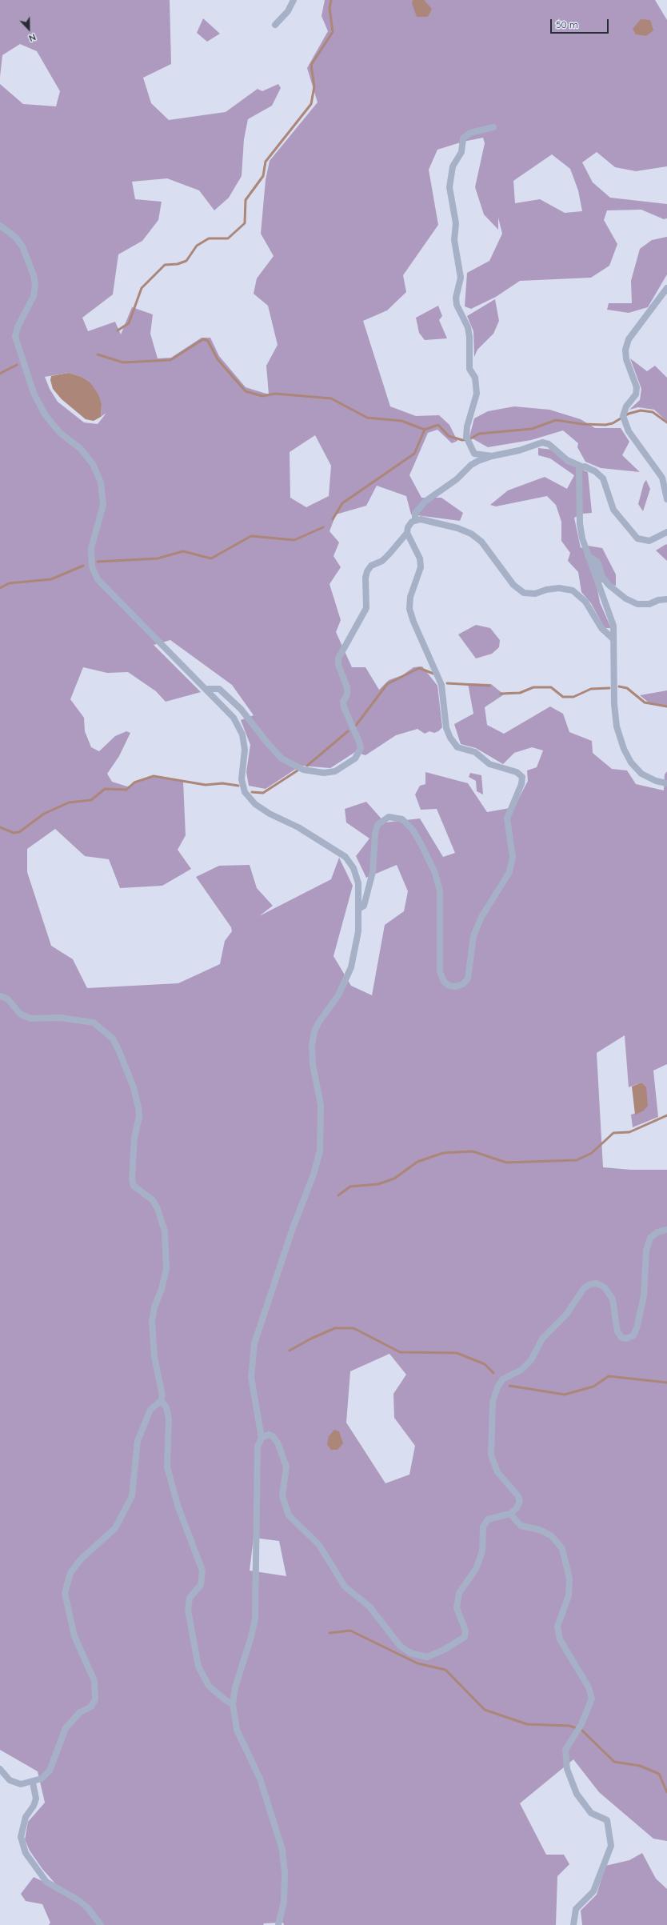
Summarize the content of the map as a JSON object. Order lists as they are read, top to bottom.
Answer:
{
  "scale_bar": "50 m",
  "north": "bottom"
}
